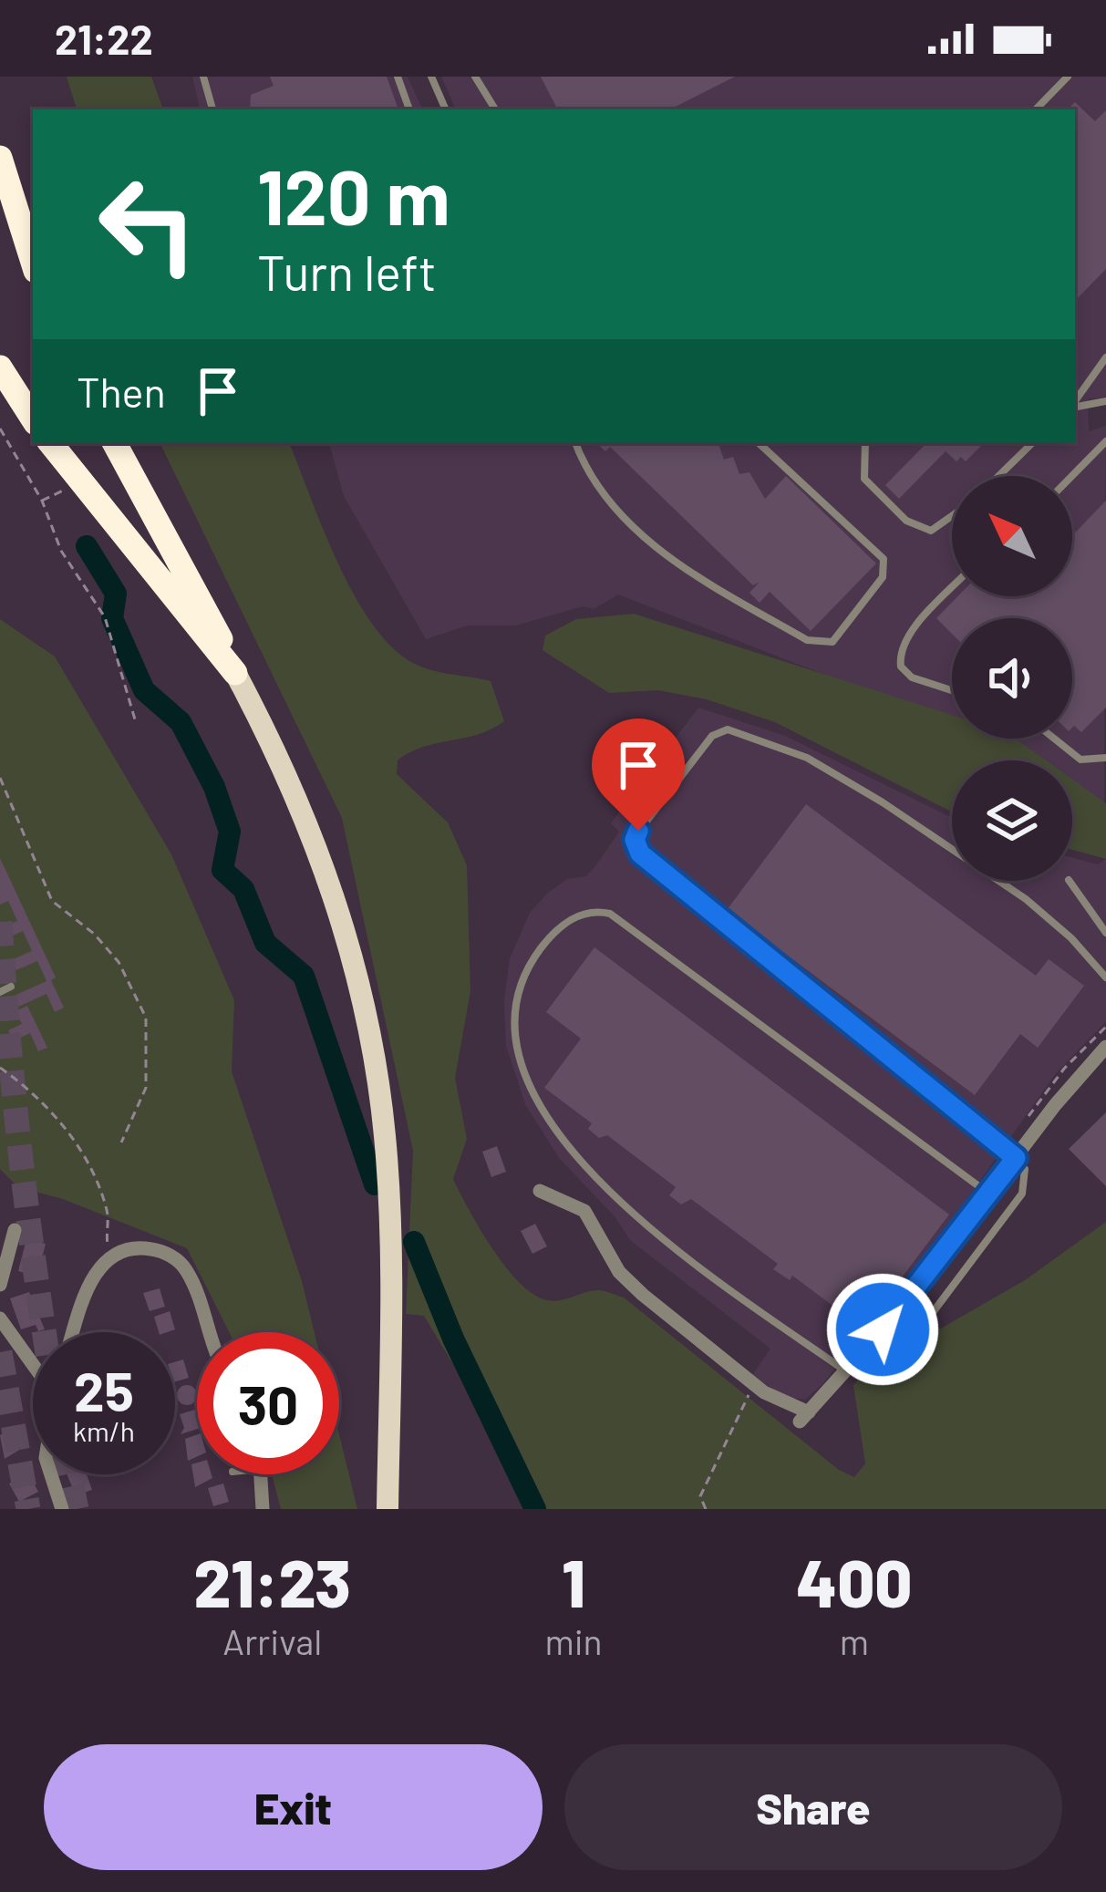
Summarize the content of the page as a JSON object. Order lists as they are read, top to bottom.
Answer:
{
  "north": "top left",
  "page": {
    "status": "21:22",
    "turn": ["120 m", "Turn left"],
    "then": "Then",
    "speed": "25 km/h",
    "limit": "30",
    "eta": [
      "21:23",
      "Arrival",
      "1",
      "min",
      "400",
      "m"
    ],
    "buttons": ["Exit", "Share"]
  }
}
